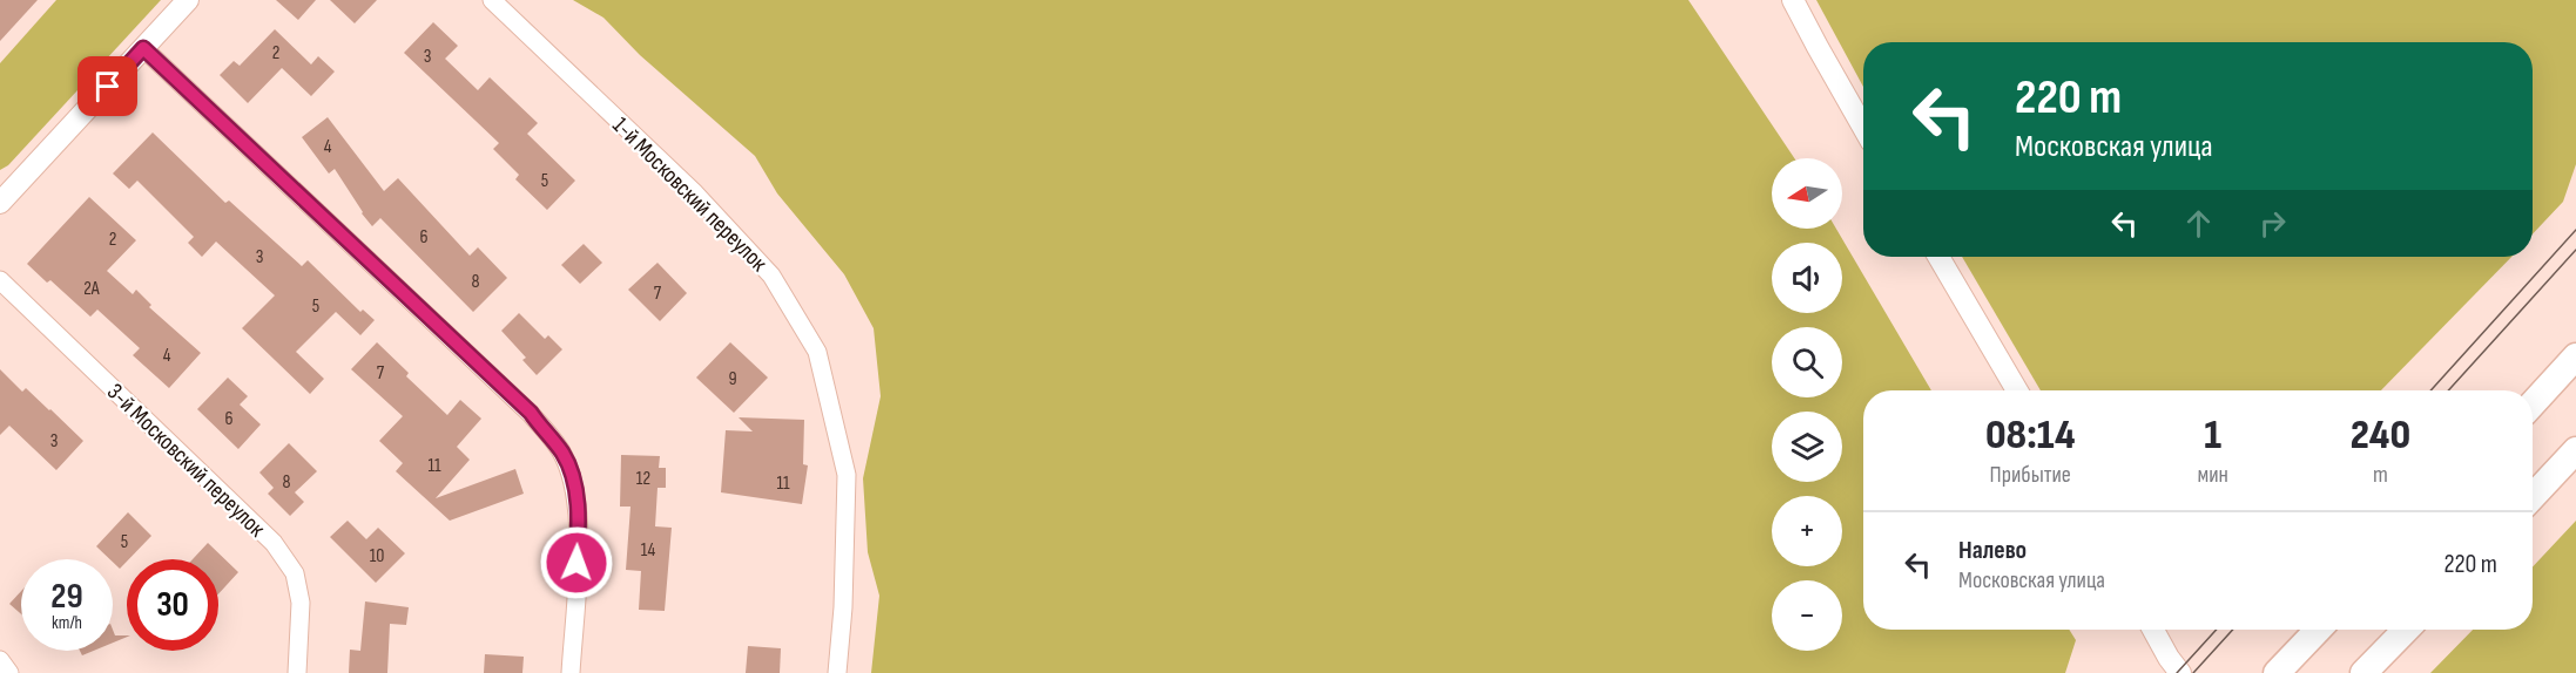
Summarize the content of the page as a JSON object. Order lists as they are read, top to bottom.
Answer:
{
  "streets": {
    "street": ["1-й Московский переулок", "3-й Московский переулок"]
  },
  "house_numbers": [
    "2",
    "3",
    "4",
    "5",
    "6",
    "2",
    "3",
    "8",
    "2А",
    "7",
    "5",
    "4",
    "7",
    "9",
    "6",
    "3",
    "11",
    "12",
    "8",
    "11",
    "5",
    "14",
    "10"
  ],
  "north": "left",
  "page": {
    "turn": ["220 m", "Московская улица"],
    "map_buttons": ["+", "−"],
    "eta": [
      "08:14",
      "Прибытие",
      "1",
      "мин",
      "240",
      "m"
    ],
    "list": [
      {
        "name": "Налево",
        "note": "Московская улица",
        "value": "220 m"
      }
    ],
    "speed": "29 km/h",
    "limit": "30"
  }
}
